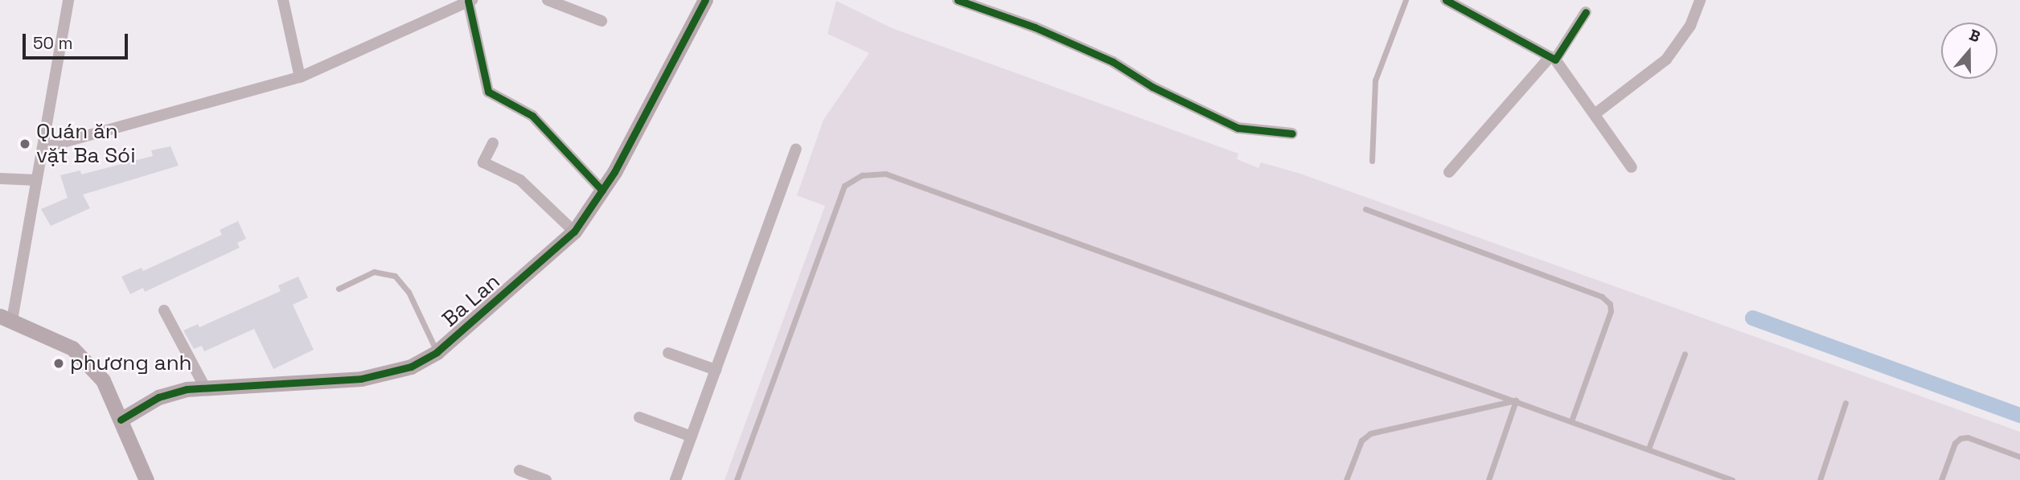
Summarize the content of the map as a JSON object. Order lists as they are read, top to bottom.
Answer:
{
  "streets": {
    "street": ["Ba Lan"]
  },
  "places": ["Quán ăn vặt Ba Sói", "phương anh"],
  "scale_bar": "50 m",
  "north": "top"
}
